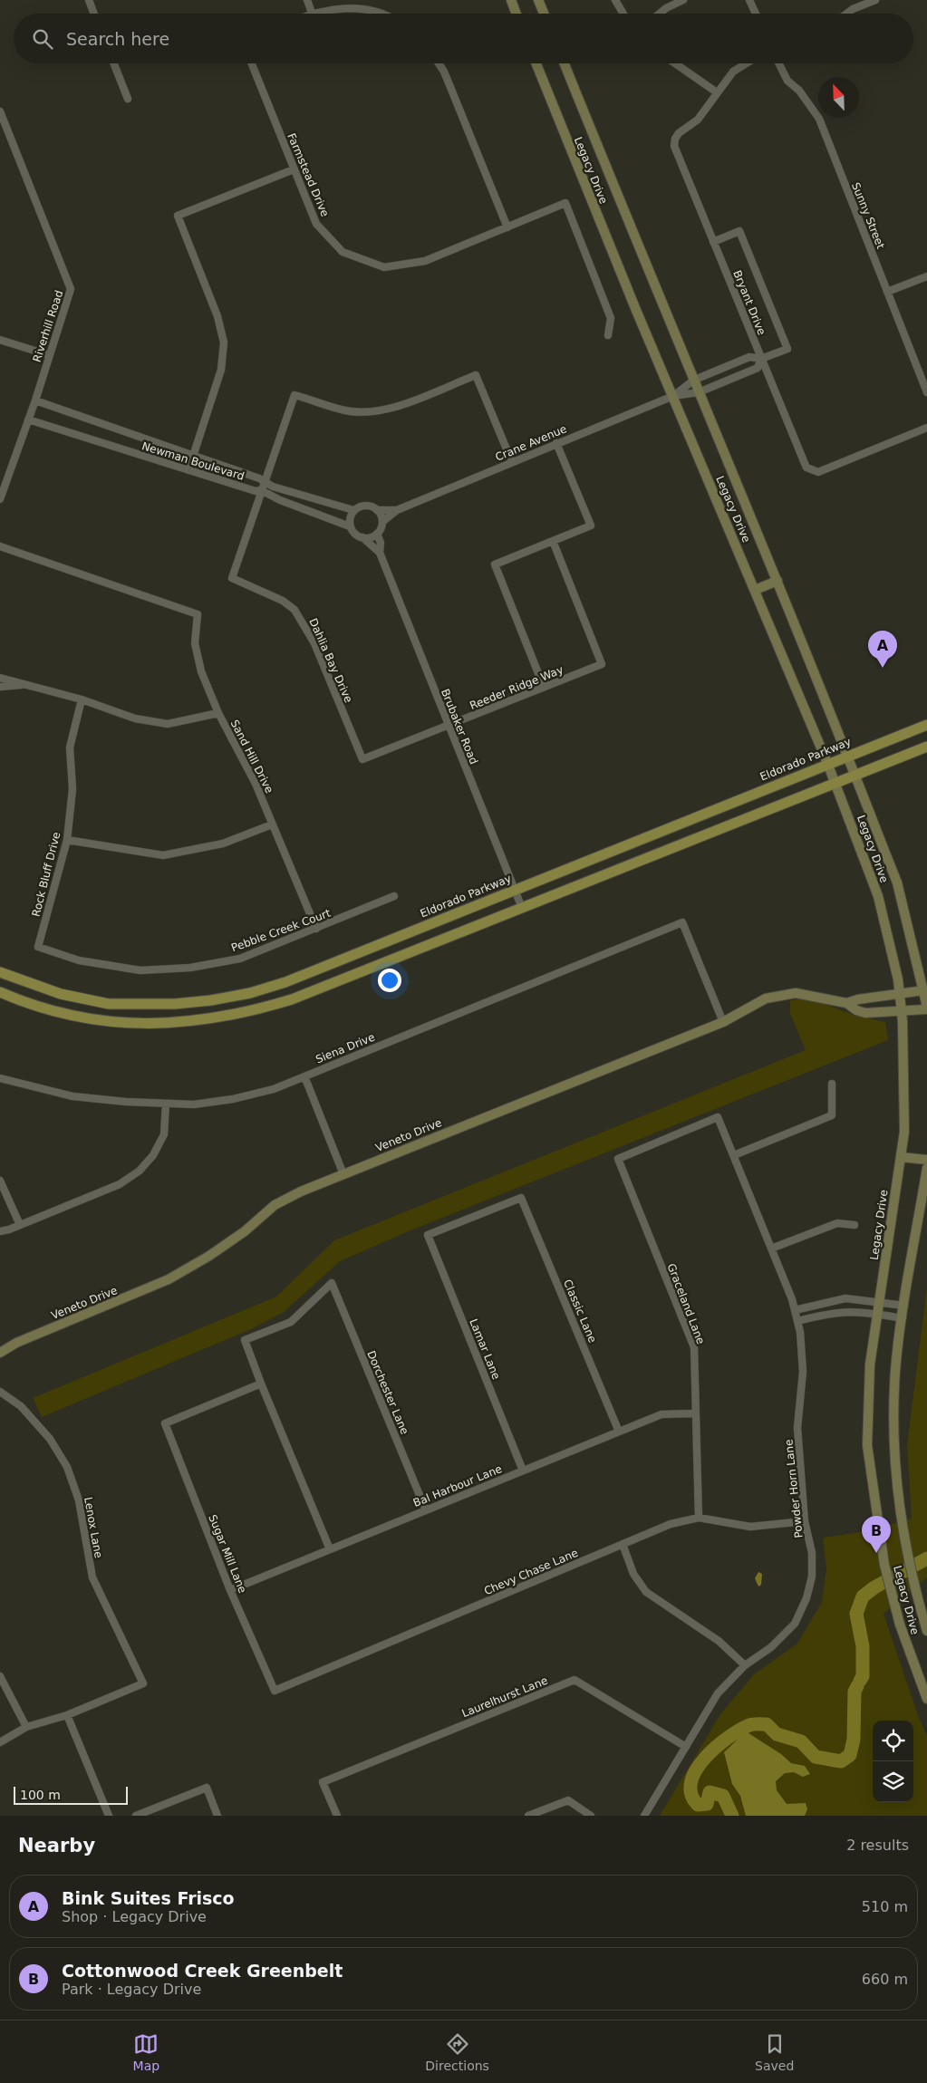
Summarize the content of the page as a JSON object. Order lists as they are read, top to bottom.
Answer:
{
  "streets": {
    "main road": ["Legacy Drive", "Eldorado Parkway", "Veneto Drive"],
    "street": [
      "Farmstead Drive",
      "Sunny Street",
      "Bryant Drive",
      "Riverhill Road",
      "Crane Avenue",
      "Newman Boulevard",
      "Dahlia Bay Drive",
      "Reeder Ridge Way",
      "Brubaker Road",
      "Sand Hill Drive",
      "Rock Bluff Drive",
      "Pebble Creek Court",
      "Siena Drive",
      "Graceland Lane",
      "Classic Lane",
      "Lamar Lane",
      "Dorchester Lane",
      "Bal Harbour Lane",
      "Powder Horn Lane",
      "Lenox Lane",
      "Sugar Mill Lane",
      "Chevy Chase Lane",
      "Laurelhurst Lane"
    ]
  },
  "crossings": [
    ["Legacy Drive", "Crane Avenue"],
    ["Legacy Drive", "Eldorado Parkway"],
    ["Legacy Drive", "Veneto Drive"],
    ["Bryant Drive", "Crane Avenue"],
    ["Riverhill Road", "Newman Boulevard"],
    ["Crane Avenue", "Newman Boulevard"],
    ["Crane Avenue", "Brubaker Road"],
    ["Newman Boulevard", "Dahlia Bay Drive"],
    ["Newman Boulevard", "Brubaker Road"],
    ["Dahlia Bay Drive", "Reeder Ridge Way"],
    ["Reeder Ridge Way", "Brubaker Road"],
    ["Brubaker Road", "Eldorado Parkway"],
    ["Sand Hill Drive", "Pebble Creek Court"],
    ["Rock Bluff Drive", "Pebble Creek Court"],
    ["Siena Drive", "Veneto Drive"],
    ["Graceland Lane", "Bal Harbour Lane"],
    ["Graceland Lane", "Powder Horn Lane"],
    ["Graceland Lane", "Chevy Chase Lane"],
    ["Classic Lane", "Lamar Lane"],
    ["Classic Lane", "Bal Harbour Lane"],
    ["Lamar Lane", "Bal Harbour Lane"],
    ["Dorchester Lane", "Bal Harbour Lane"],
    ["Dorchester Lane", "Sugar Mill Lane"],
    ["Bal Harbour Lane", "Sugar Mill Lane"],
    ["Powder Horn Lane", "Chevy Chase Lane"],
    ["Powder Horn Lane", "Laurelhurst Lane"],
    ["Sugar Mill Lane", "Chevy Chase Lane"]
  ],
  "scale_bar": "100 m",
  "north": "top left",
  "page": {
    "search": "Search here",
    "pins": ["A", "B"],
    "scale": "100 m",
    "heading": ["Nearby", "2 results"],
    "list": [
      {
        "mark": "A",
        "name": "Bink Suites Frisco",
        "note": "Shop · Legacy Drive",
        "value": "510 m"
      },
      {
        "mark": "B",
        "name": "Cottonwood Creek Greenbelt",
        "note": "Park · Legacy Drive",
        "value": "660 m"
      }
    ],
    "nav": ["Map", "Directions", "Saved"]
  }
}
